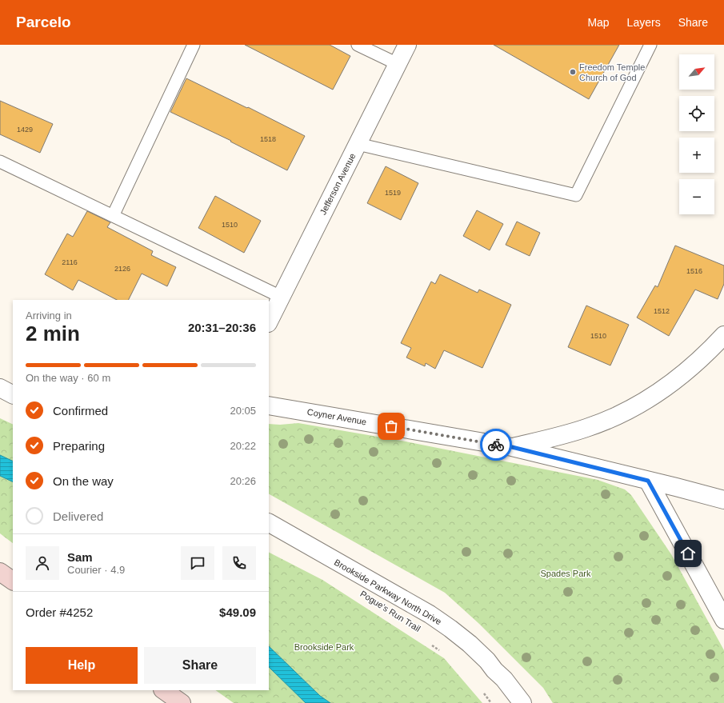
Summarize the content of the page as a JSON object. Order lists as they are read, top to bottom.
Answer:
{
  "streets": {
    "street": ["Jefferson Avenue", "Coyner Avenue", "Brookside Parkway North Drive"]
  },
  "parks": ["Spades Park", "Brookside Park"],
  "places": ["Freedom Temple Church of God"],
  "house_numbers": [
    "1429",
    "1518",
    "1519",
    "1510",
    "2116",
    "2126",
    "1516",
    "1512",
    "1510"
  ],
  "north": "top right",
  "page": {
    "header": "Parcelo",
    "nav": ["Map", "Layers", "Share"],
    "map_buttons": ["+", "−"],
    "heading": ["2 min", "Arriving in", "20:31–20:36"],
    "panel": [
      "Sam",
      "Courier · 4.9",
      "Order #4252",
      "$49.09"
    ],
    "bar": "On the way · 60 m",
    "list": [
      ["Confirmed", "20:05"],
      ["Preparing", "20:22"],
      ["On the way", "20:26"],
      "Delivered"
    ],
    "buttons": ["Help", "Share"]
  }
}
